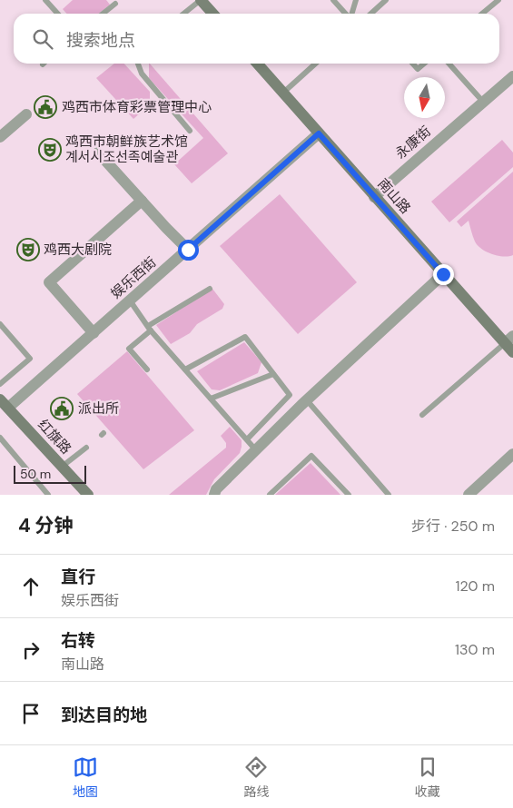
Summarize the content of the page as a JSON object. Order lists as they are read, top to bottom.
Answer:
{
  "streets": {
    "street": [
      "永康街",
      "南山路",
      "娱乐西街",
      "红旗路"
    ]
  },
  "crossings": [
    ["永康街", "南山路"],
    ["南山路", "娱乐西街"],
    ["娱乐西街", "红旗路"]
  ],
  "places": {
    "public building": ["鸡西市体育彩票管理中心", "派出所"],
    "theatre": ["鸡西市朝鲜族艺术馆 계서시조선족예술관", "鸡西大剧院"]
  },
  "scale_bar": "50 m",
  "north": "bottom",
  "page": {
    "search": "搜索地点",
    "scale": "50 m",
    "heading": ["4 分钟", "步行 · 250 m"],
    "list": [
      ["直行", "娱乐西街", "120 m"],
      ["右转", "南山路", "130 m"],
      "到达目的地"
    ],
    "nav": ["地图", "路线", "收藏"]
  }
}
